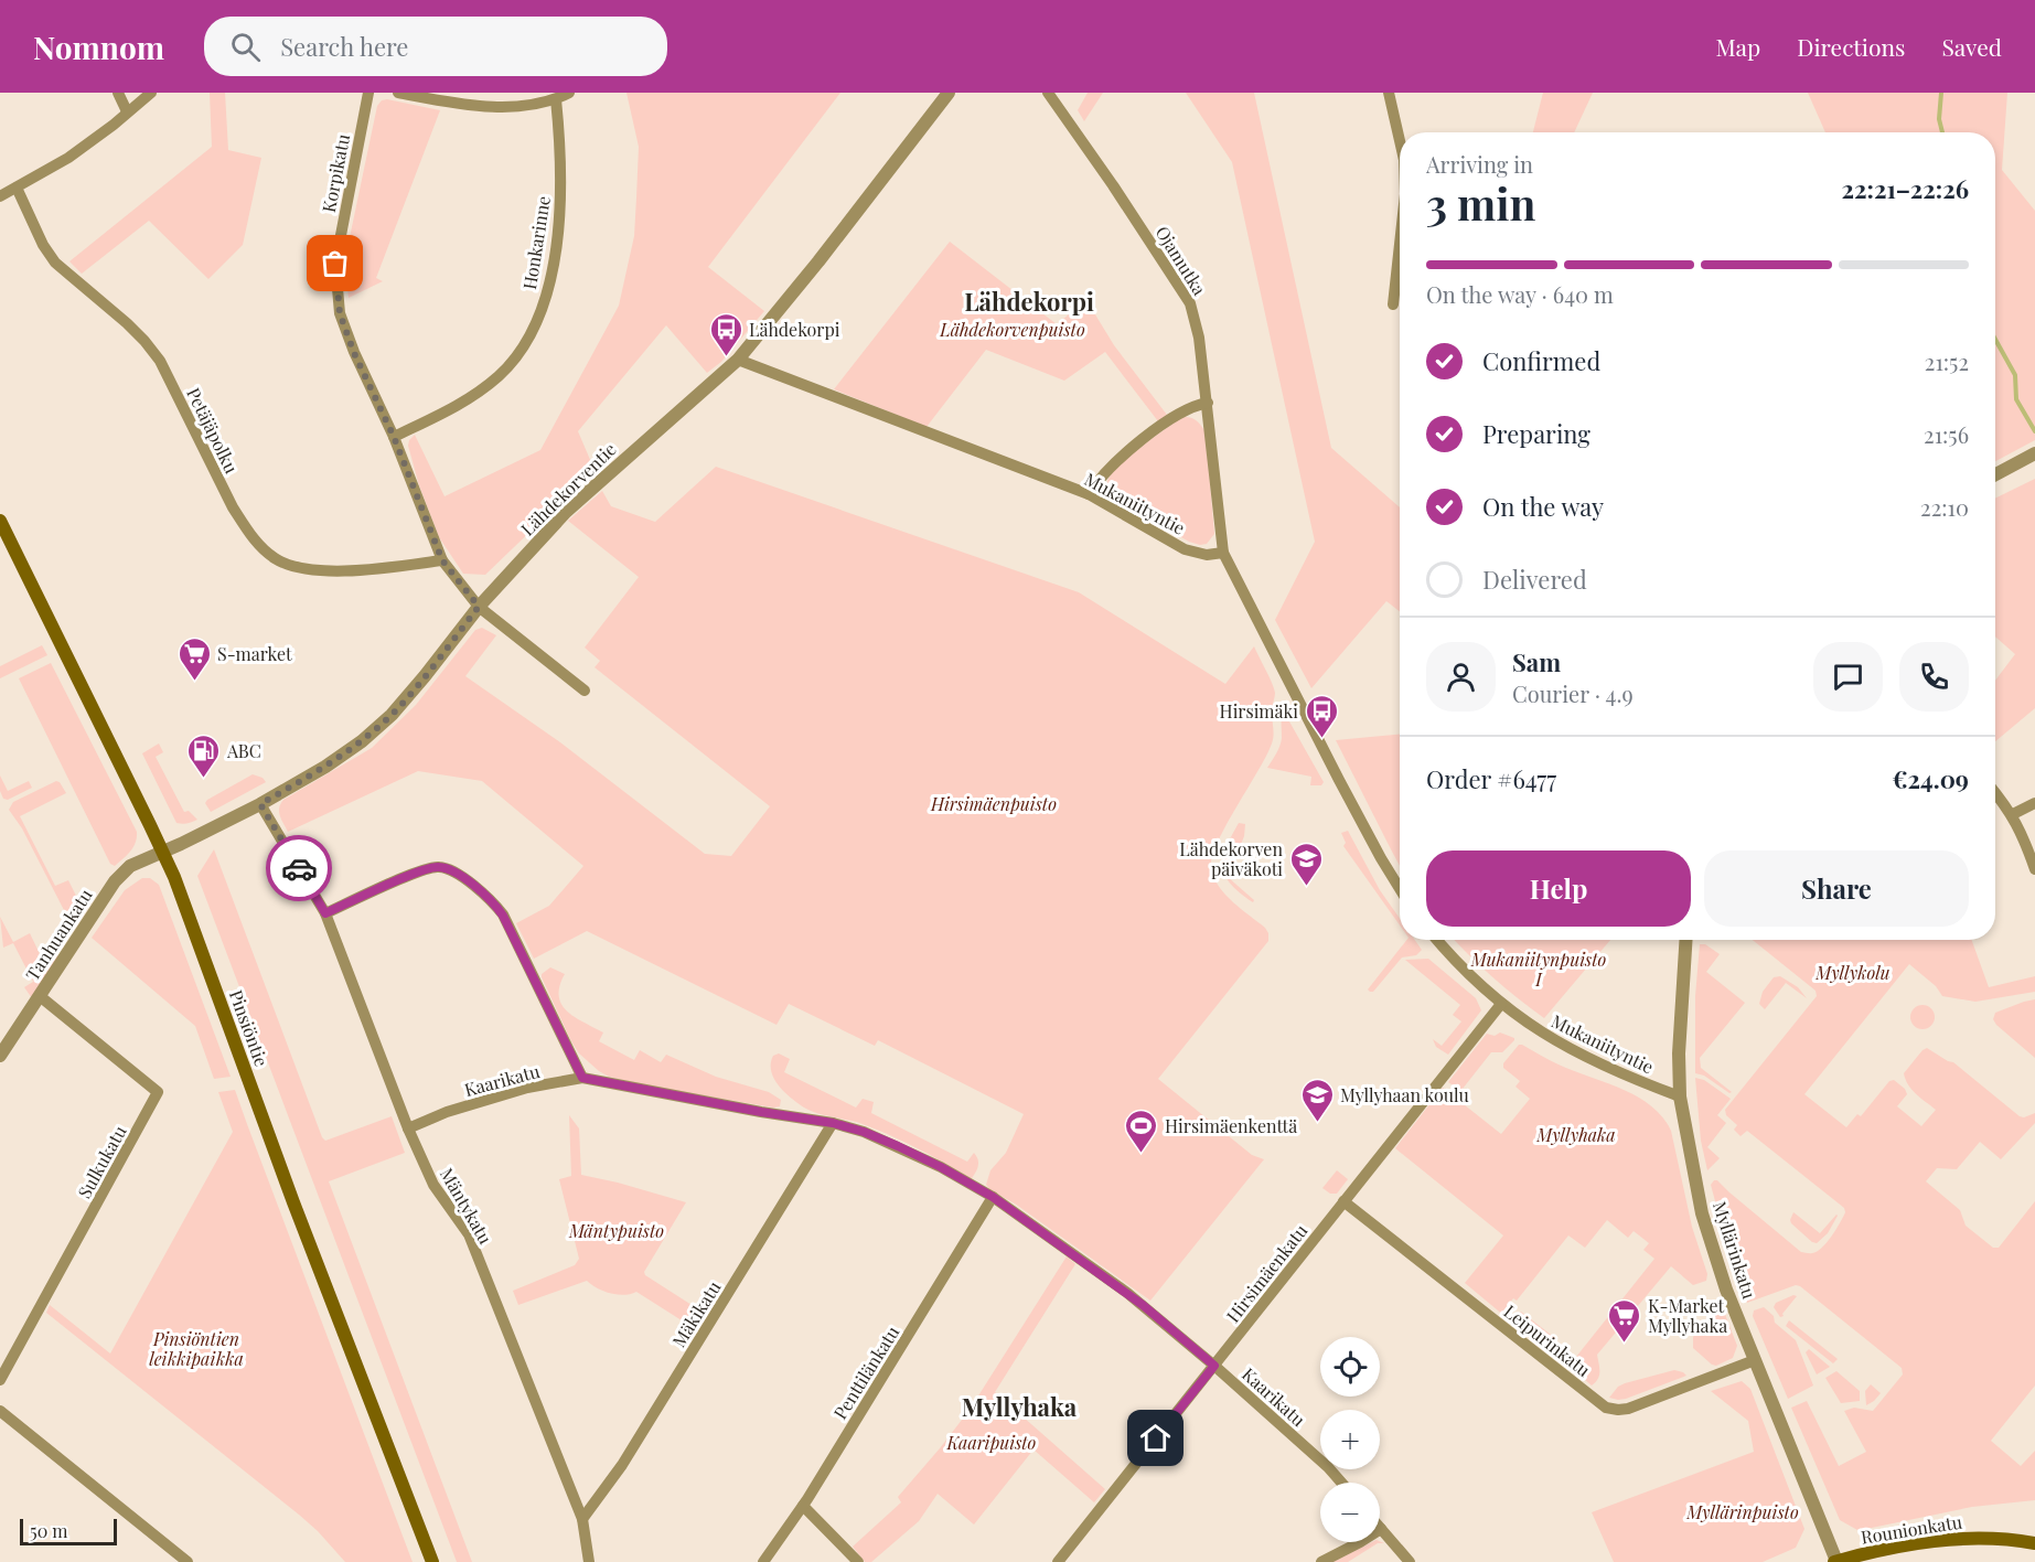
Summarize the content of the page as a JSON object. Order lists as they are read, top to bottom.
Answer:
{
  "streets": {
    "main road": ["Pinsiöntie", "Rounionkatu"],
    "street": [
      "Korpikatu",
      "Honkarinne",
      "Ojamutka",
      "Petäjäpolku",
      "Lähdekorventie",
      "Mukaniityntie",
      "Tanhuankatu",
      "Kaarikatu",
      "Sulkukatu",
      "Mäntykatu",
      "Myllärinkatu",
      "Hirsimäenkatu",
      "Mäkikatu",
      "Leipurinkatu",
      "Penttilänkatu"
    ]
  },
  "crossings": [
    ["Korpikatu", "Honkarinne"],
    ["Korpikatu", "Petäjäpolku"],
    ["Korpikatu", "Lähdekorventie"],
    ["Ojamutka", "Mukaniityntie"],
    ["Lähdekorventie", "Mukaniityntie"],
    ["Lähdekorventie", "Tanhuankatu"],
    ["Lähdekorventie", "Pinsiöntie"],
    ["Lähdekorventie", "Mäntykatu"],
    ["Mukaniityntie", "Myllärinkatu"],
    ["Mukaniityntie", "Hirsimäenkatu"],
    ["Tanhuankatu", "Pinsiöntie"],
    ["Tanhuankatu", "Sulkukatu"],
    ["Kaarikatu", "Mäntykatu"],
    ["Kaarikatu", "Hirsimäenkatu"],
    ["Kaarikatu", "Mäkikatu"],
    ["Kaarikatu", "Penttilänkatu"],
    ["Mäntykatu", "Mäkikatu"],
    ["Myllärinkatu", "Leipurinkatu"],
    ["Myllärinkatu", "Rounionkatu"],
    ["Hirsimäenkatu", "Leipurinkatu"]
  ],
  "districts": ["Lähdekorpi", "Myllyhaka"],
  "parks": [
    "Lähdekorvenpuisto",
    "Hirsimäenpuisto",
    "Mukaniitynpuisto I",
    "Myllykolu",
    "Myllyhaka",
    "Mäntypuisto",
    "Pinsiöntien leikkipaikka",
    "Kaaripuisto",
    "Myllärinpuisto"
  ],
  "places": {
    "bus stop": ["Lähdekorpi", "Hirsimäki"],
    "supermarket": ["S-market", "K-Market Myllyhaka"],
    "fuel station": ["ABC"],
    "school or university": ["Lähdekorven päiväkoti", "Myllyhaan koulu"],
    "sports": ["Hirsimäenkenttä"]
  },
  "scale_bar": "50 m",
  "page": {
    "header": "Nomnom",
    "search": "Search here",
    "nav": ["Map", "Directions", "Saved"],
    "heading": ["3 min", "Arriving in", "22:21–22:26"],
    "panel": [
      "Sam",
      "Courier · 4.9",
      "Order #6477",
      "€24.09"
    ],
    "bar": "On the way · 640 m",
    "list": [
      ["Confirmed", "21:52"],
      ["Preparing", "21:56"],
      ["On the way", "22:10"],
      "Delivered"
    ],
    "buttons": ["Help", "Share"],
    "map_buttons": ["+", "−"],
    "scale": "50 m"
  }
}
